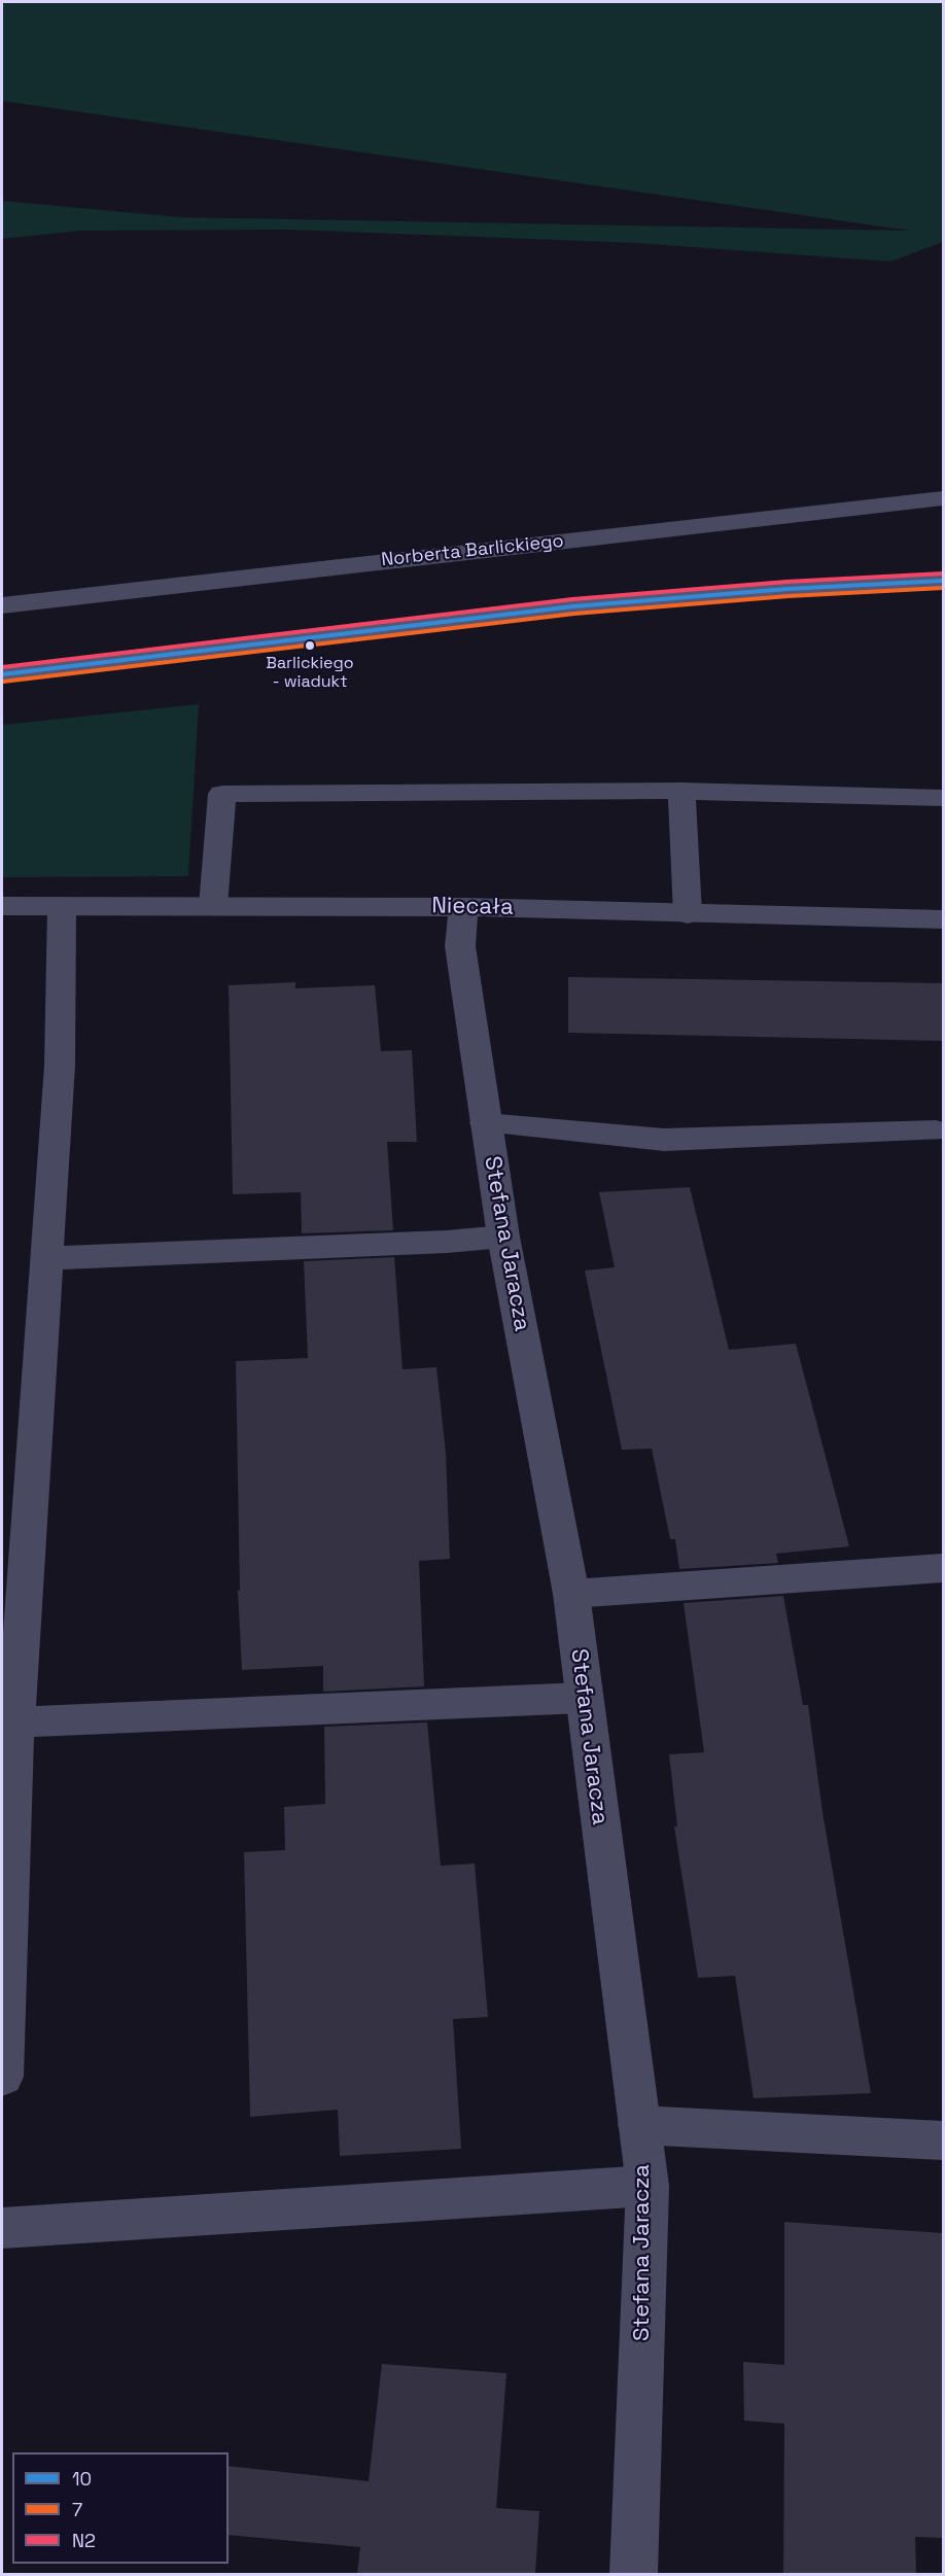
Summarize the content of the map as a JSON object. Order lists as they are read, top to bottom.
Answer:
{
  "streets": {
    "street": ["Norberta Barlickiego", "Niecała", "Stefana Jaracza"]
  },
  "crossings": [
    ["Niecała", "Stefana Jaracza"]
  ],
  "places": ["Barlickiego - wiadukt"],
  "lines": ["transit line N2", "transit line 10", "transit line 7"],
  "legend": ["10", "7", "N2"]
}
